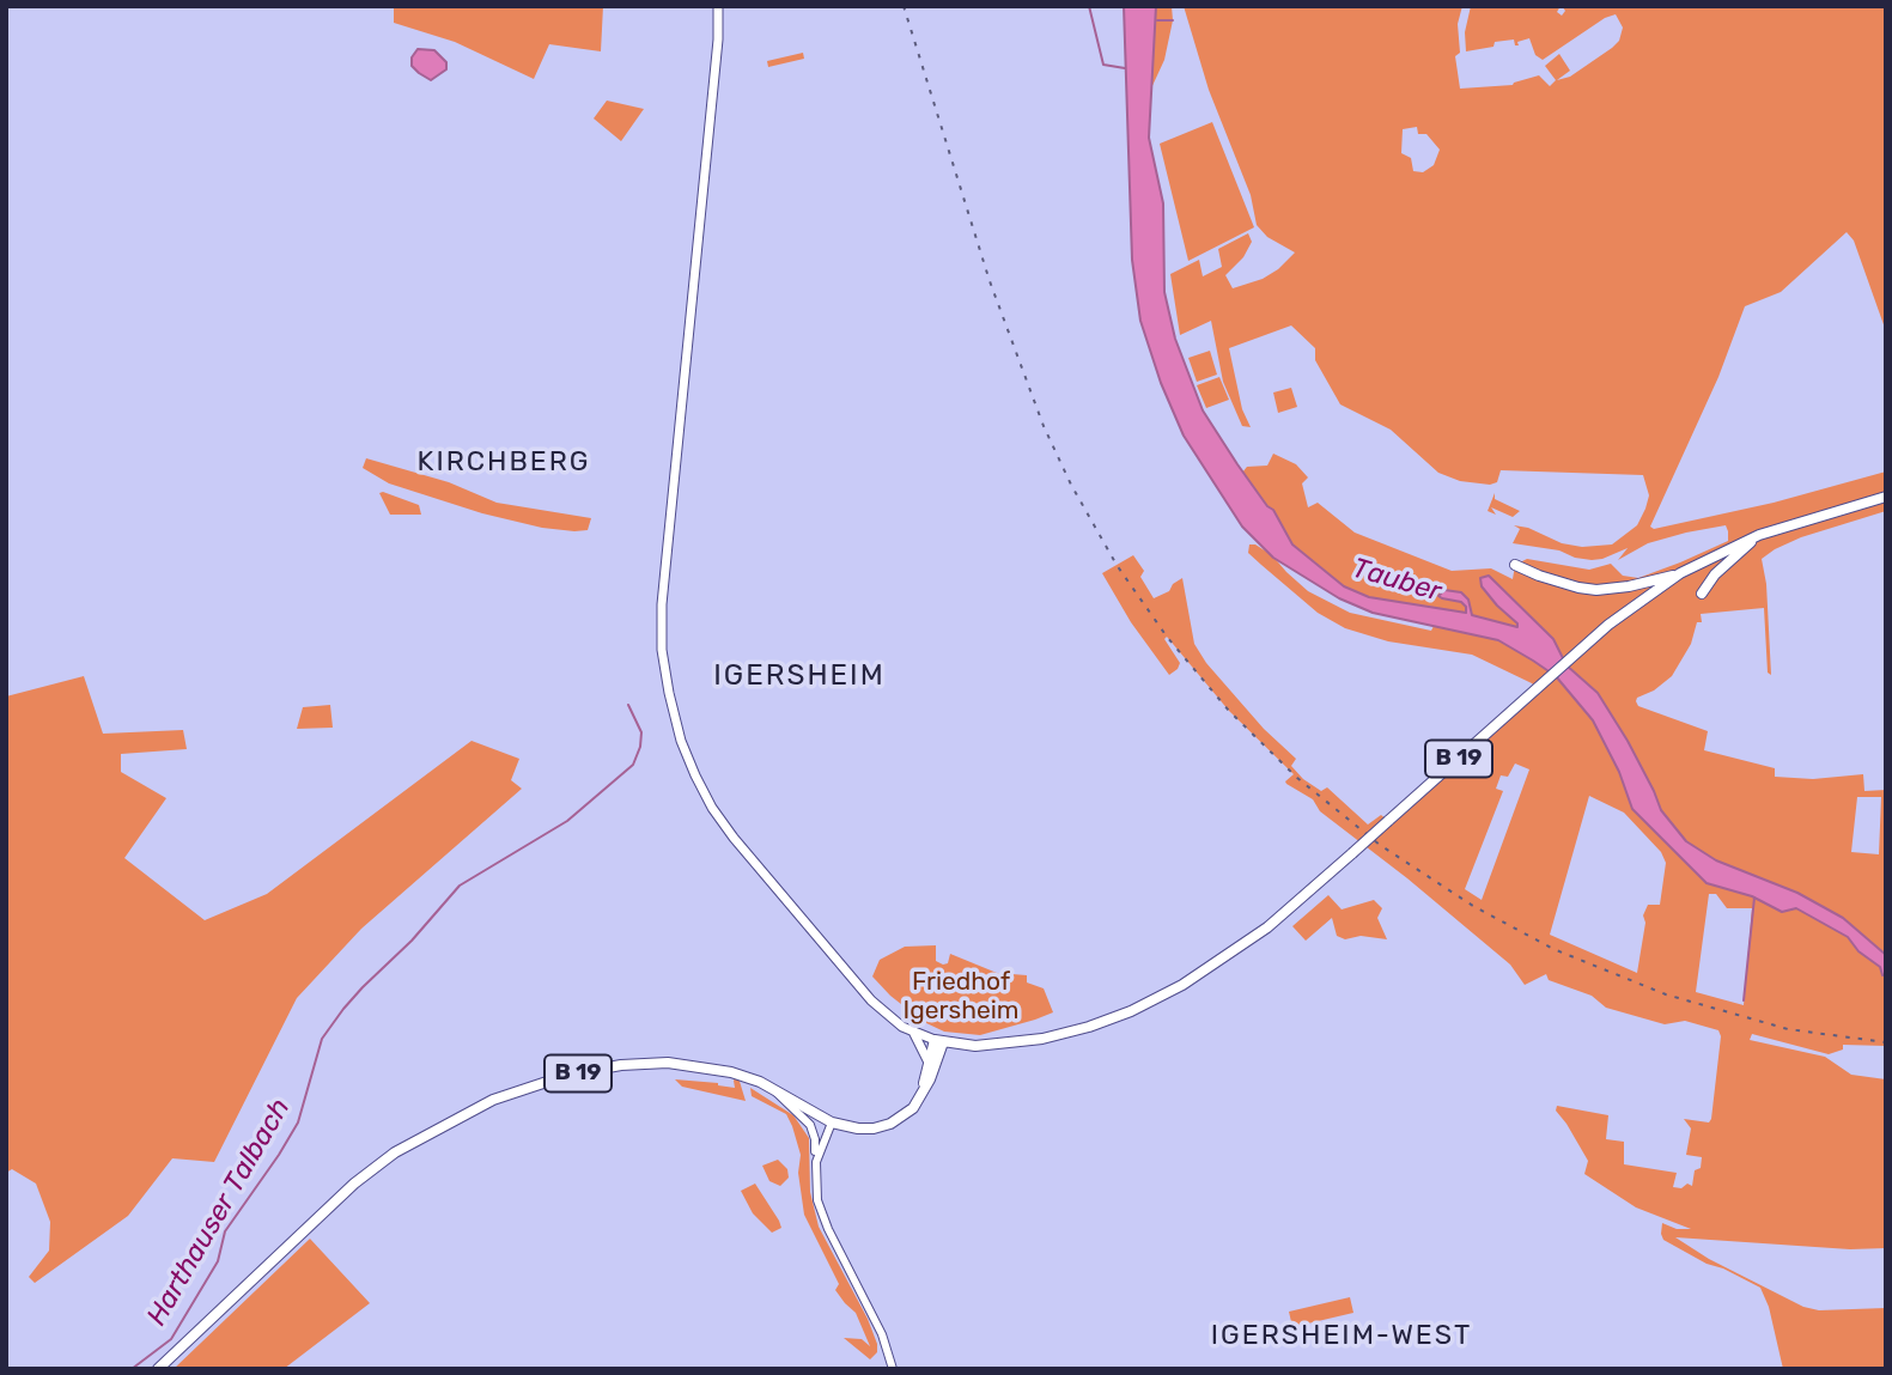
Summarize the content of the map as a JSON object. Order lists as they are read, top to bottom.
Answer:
{
  "streets": {
    "main road": ["B 19"]
  },
  "districts": ["KIRCHBERG", "IGERSHEIM", "IGERSHEIM-WEST"],
  "water": ["Tauber", "Harthauser Talbach"],
  "parks": ["Friedhof Igersheim"]
}
